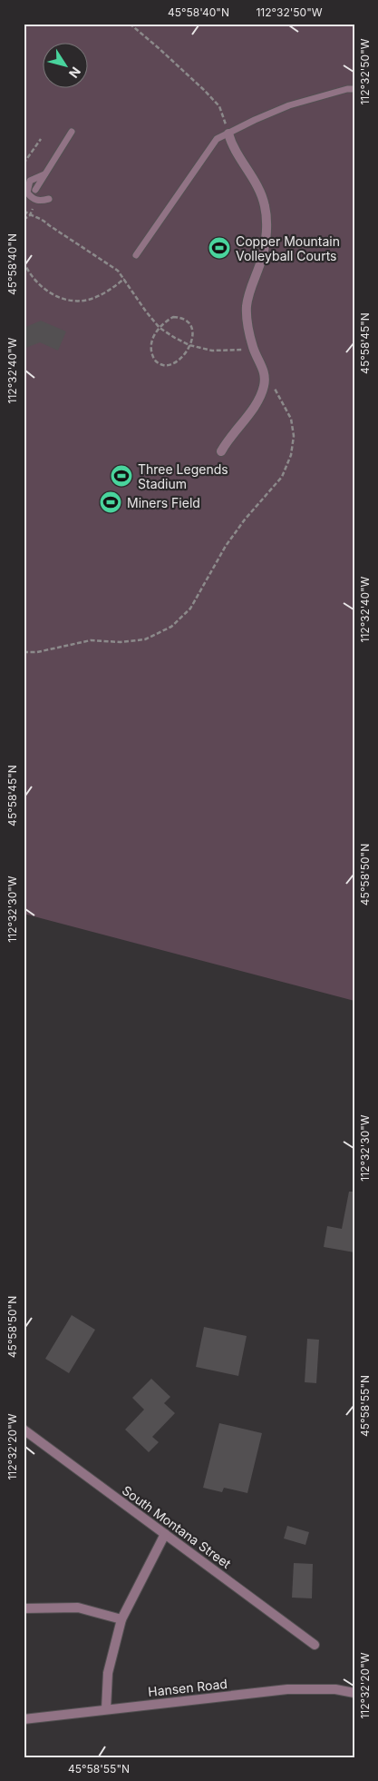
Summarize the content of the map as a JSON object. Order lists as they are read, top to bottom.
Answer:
{
  "streets": {
    "street": ["South Montana Street", "Hansen Road"]
  },
  "places": {
    "sports": ["Copper Mountain Volleyball Courts", "Three Legends Stadium", "Miners Field"]
  },
  "north": "bottom right",
  "coordinates": [
    "45°58'40\"N",
    "112°32'50\"W",
    "45°58'45\"N",
    "112°32'40\"W",
    "45°58'50\"N",
    "112°32'30\"W",
    "45°58'55\"N",
    "112°32'20\"W"
  ]
}
